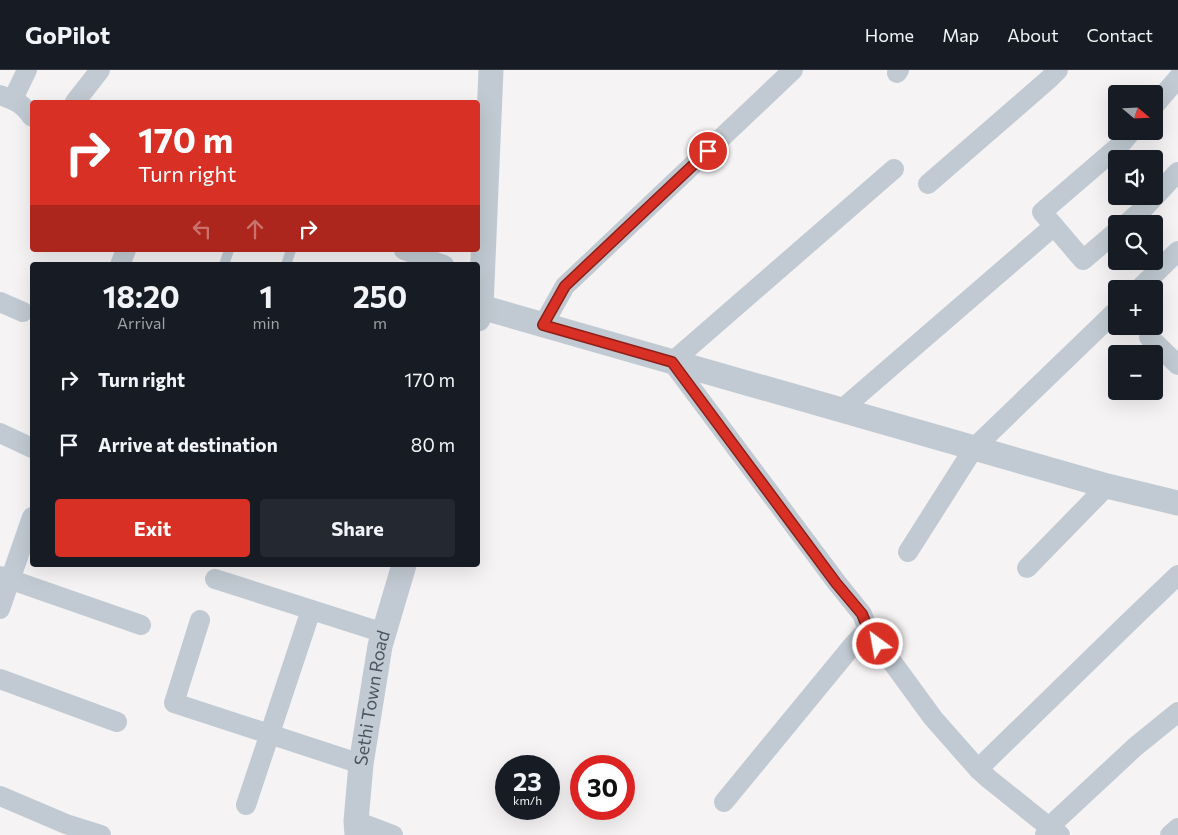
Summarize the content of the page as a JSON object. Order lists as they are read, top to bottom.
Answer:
{
  "streets": {
    "street": ["Sethi Town Road"]
  },
  "north": "right",
  "page": {
    "header": "GoPilot",
    "nav": [
      "Home",
      "Map",
      "About",
      "Contact"
    ],
    "map_buttons": ["+", "−"],
    "turn": ["170 m", "Turn right"],
    "eta": [
      "18:20",
      "Arrival",
      "1",
      "min",
      "250",
      "m"
    ],
    "list": [
      {
        "name": "Turn right",
        "value": "170 m"
      },
      {
        "name": "Arrive at destination",
        "value": "80 m"
      }
    ],
    "buttons": ["Exit", "Share"],
    "speed": "23 km/h",
    "limit": "30"
  }
}
